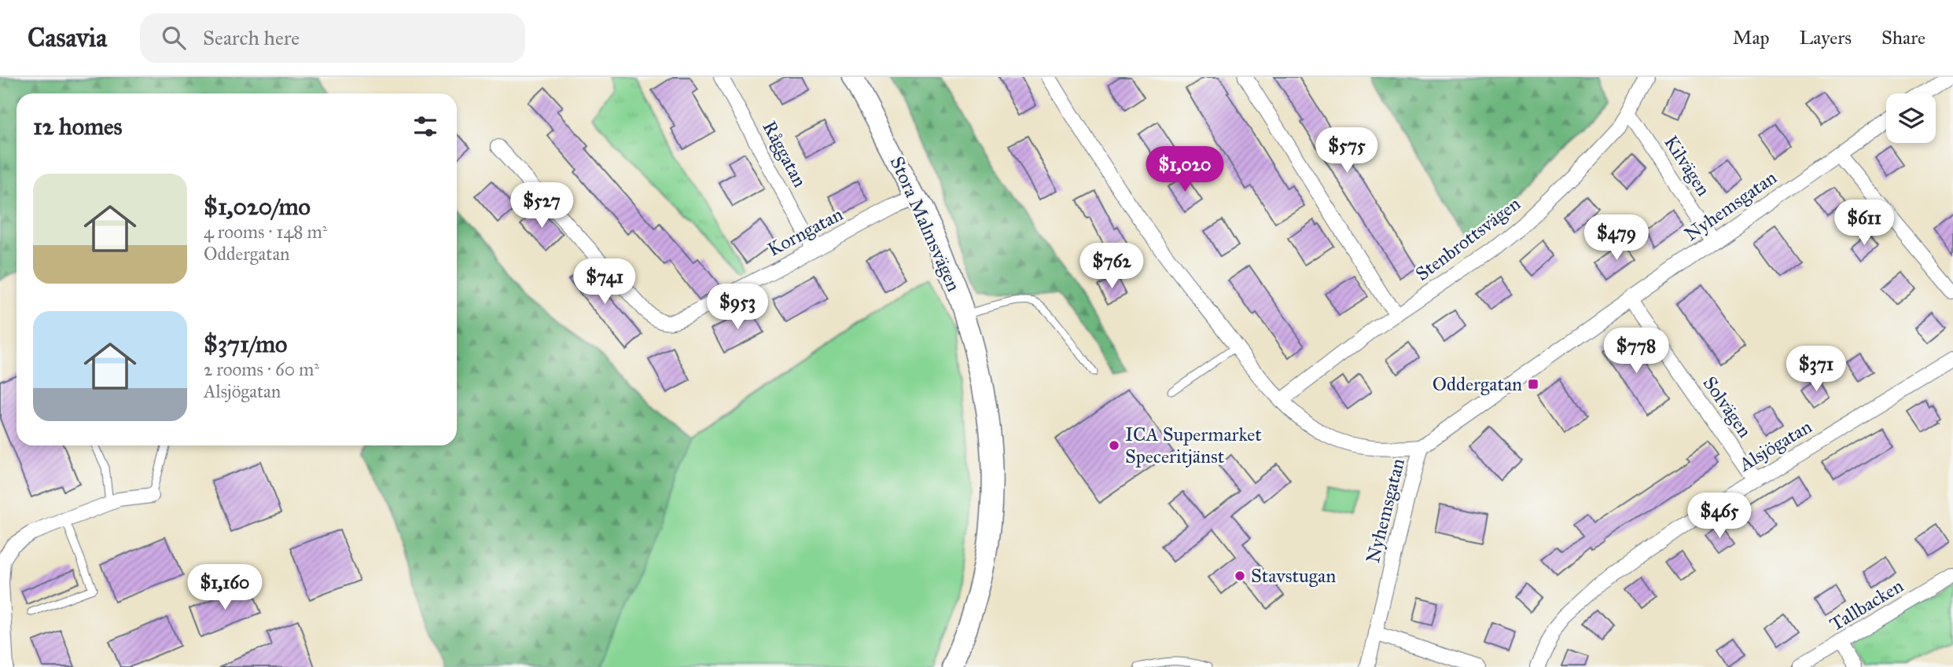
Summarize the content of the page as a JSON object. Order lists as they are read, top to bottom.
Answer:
{
  "streets": {
    "street": [
      "Råggatan",
      "Kilvägen",
      "Nyhemsgatan",
      "Stora Malmsvägen",
      "Korngatan",
      "Stenbrottsvägen",
      "Solvägen",
      "Alsjögatan",
      "Tallbacken"
    ]
  },
  "crossings": [
    ["Råggatan", "Korngatan"],
    ["Kilvägen", "Nyhemsgatan"],
    ["Kilvägen", "Stenbrottsvägen"],
    ["Nyhemsgatan", "Solvägen"],
    ["Stora Malmsvägen", "Korngatan"],
    ["Solvägen", "Alsjögatan"]
  ],
  "places": {
    "transit": ["Oddergatan"],
    "other": ["ICA Supermarket Speceritjänst", "Stavstugan"]
  },
  "page": {
    "header": "Casavia",
    "search": "Search here",
    "nav": ["Map", "Layers", "Share"],
    "heading": "12 homes",
    "price": [
      "$575",
      "$1,020",
      "$527",
      "$611",
      "$479",
      "$762",
      "$741",
      "$953",
      "$778",
      "$371",
      "$465",
      "$1,160"
    ],
    "list": [
      {
        "name": "$1,020/mo",
        "note": "4 rooms · 148 m² · Oddergatan"
      },
      {
        "name": "$371/mo",
        "note": "2 rooms · 60 m² · Alsjögatan"
      }
    ]
  }
}
